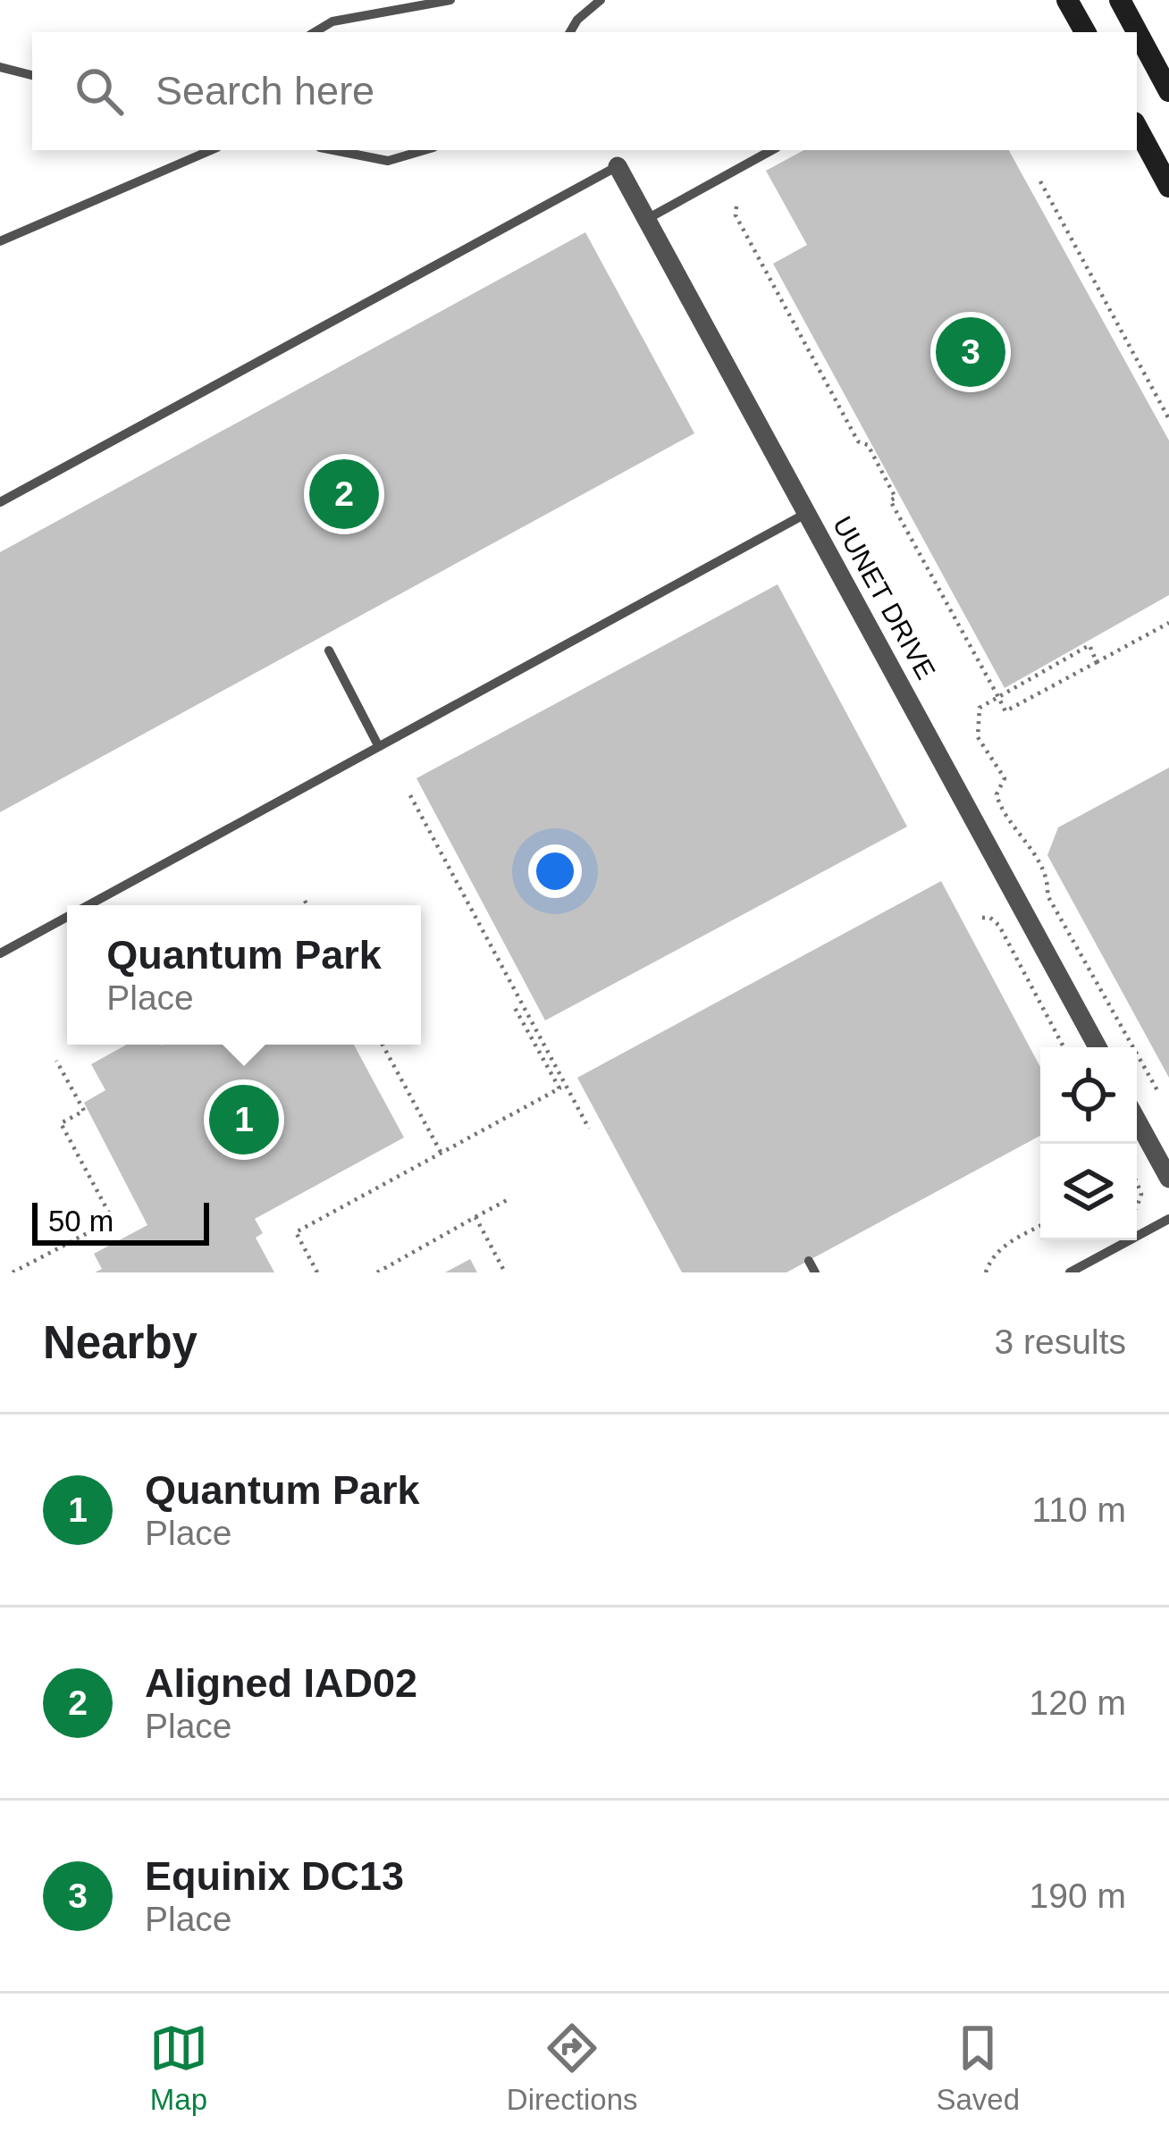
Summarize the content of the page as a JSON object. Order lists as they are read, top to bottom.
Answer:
{
  "streets": {
    "street": ["UUNET DRIVE"]
  },
  "scale_bar": "50 m",
  "page": {
    "search": "Search here",
    "pins": ["3", "2", "1"],
    "popup": ["Quantum Park", "Place"],
    "scale": "50 m",
    "heading": ["Nearby", "3 results"],
    "list": [
      {
        "mark": "1",
        "name": "Quantum Park",
        "note": "Place",
        "value": "110 m"
      },
      {
        "mark": "2",
        "name": "Aligned IAD02",
        "note": "Place",
        "value": "120 m"
      },
      {
        "mark": "3",
        "name": "Equinix DC13",
        "note": "Place",
        "value": "190 m"
      }
    ],
    "nav": ["Map", "Directions", "Saved"]
  }
}
